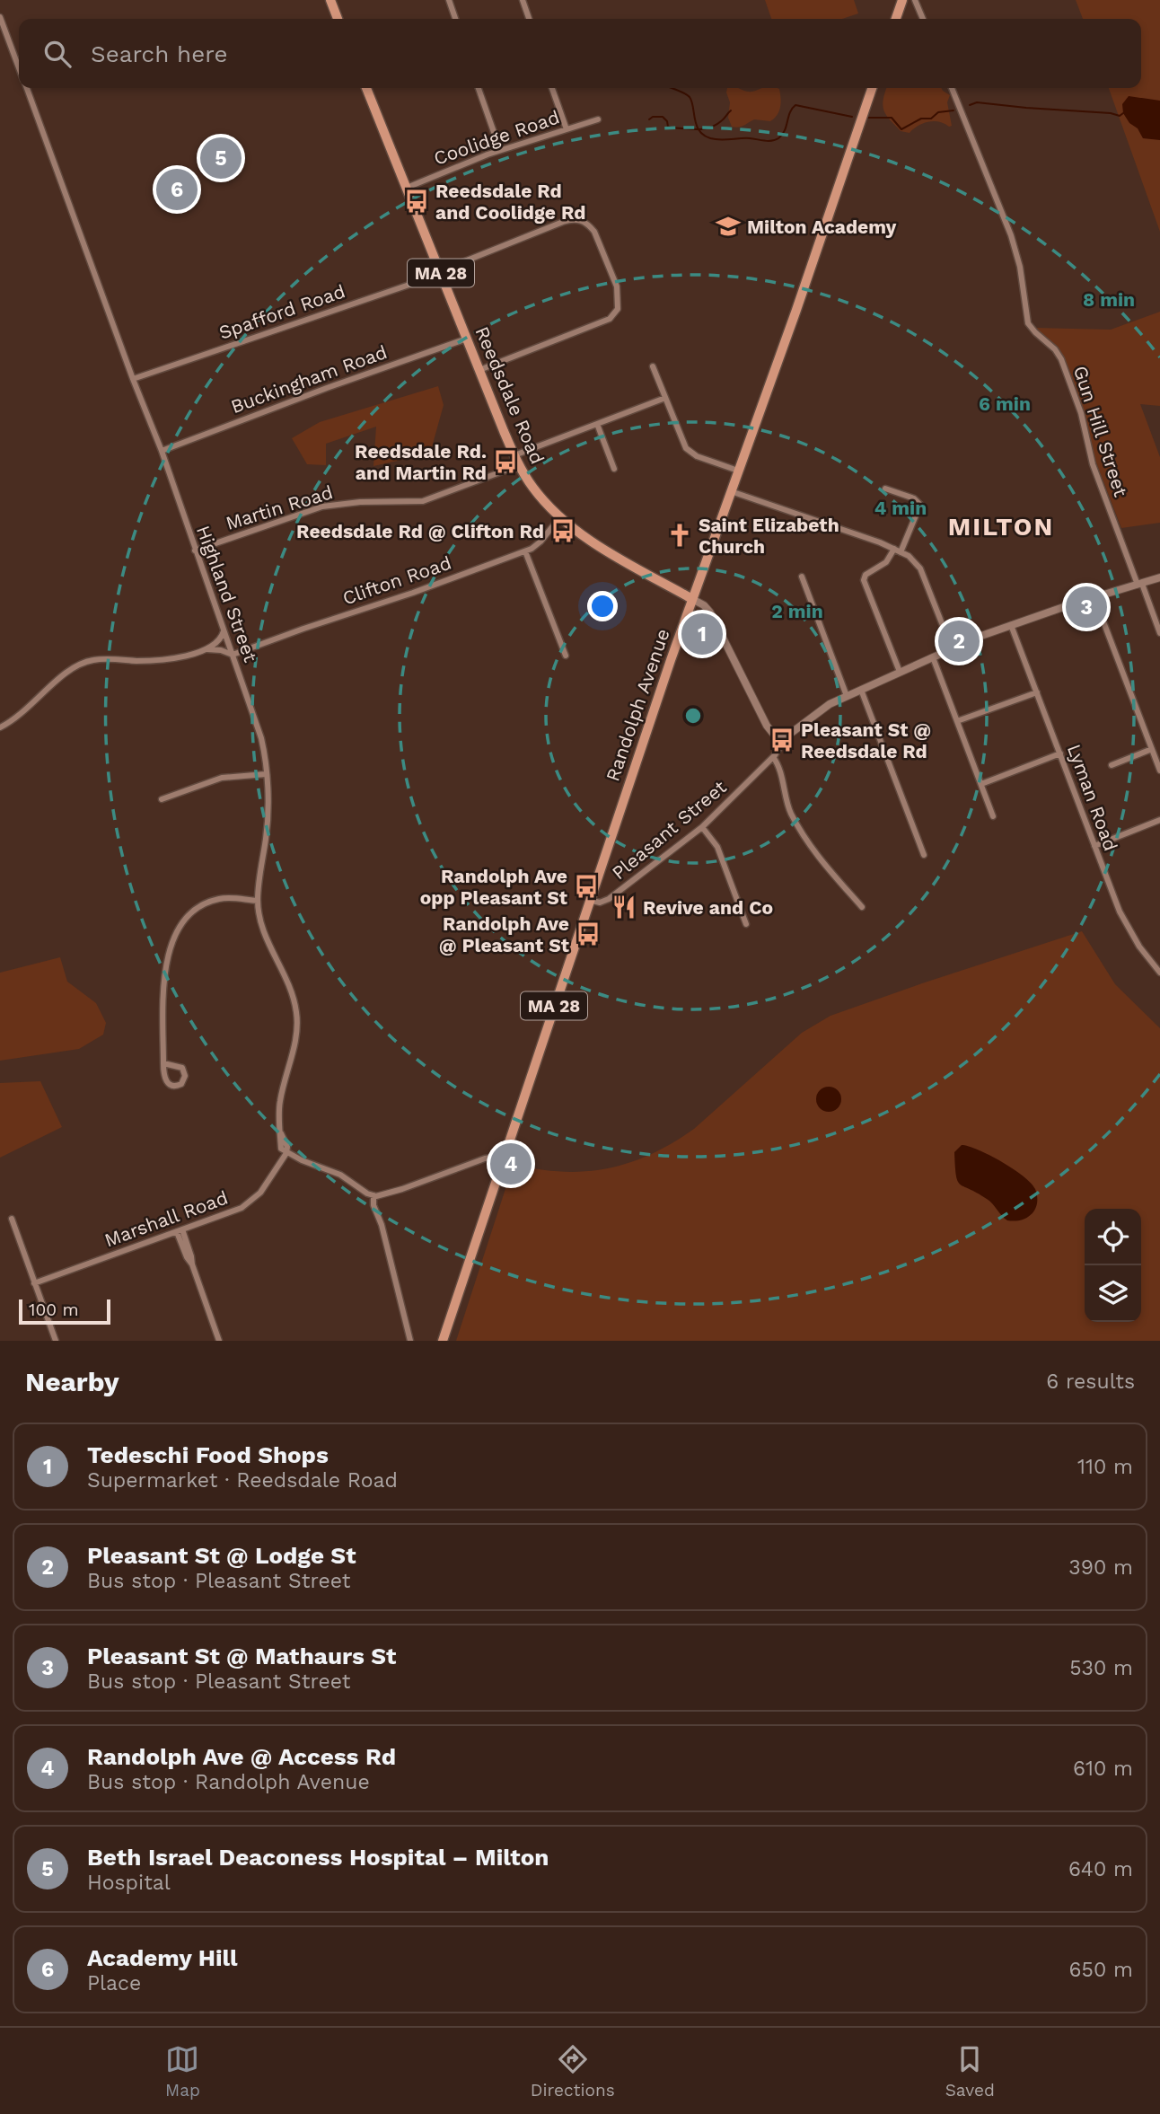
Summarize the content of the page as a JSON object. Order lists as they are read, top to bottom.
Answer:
{
  "streets": {
    "main road": ["MA 28", "Reedsdale Road", "Randolph Avenue"],
    "street": [
      "Coolidge Road",
      "Spafford Road",
      "Buckingham Road",
      "Gun Hill Street",
      "Martin Road",
      "Clifton Road",
      "Highland Street",
      "Lyman Road",
      "Pleasant Street",
      "Marshall Road"
    ]
  },
  "crossings": [
    ["Coolidge Road", "Reedsdale Road"],
    ["Spafford Road", "Reedsdale Road"],
    ["Spafford Road", "Highland Street"],
    ["Buckingham Road", "Reedsdale Road"],
    ["Buckingham Road", "Highland Street"],
    ["Reedsdale Road", "Martin Road"],
    ["Reedsdale Road", "Clifton Road"],
    ["Reedsdale Road", "Randolph Avenue"],
    ["Reedsdale Road", "Pleasant Street"],
    ["Martin Road", "Highland Street"],
    ["Clifton Road", "Highland Street"],
    ["Highland Street", "Marshall Road"],
    ["Randolph Avenue", "Pleasant Street"]
  ],
  "districts": ["MILTON"],
  "places": {
    "bus stop": [
      "Reedsdale Rd and Coolidge Rd",
      "Reedsdale Rd. and Martin Rd",
      "Reedsdale Rd @ Clifton Rd",
      "Pleasant St @ Reedsdale Rd",
      "Randolph Ave opp Pleasant St",
      "Randolph Ave @ Pleasant St"
    ],
    "school or university": ["Milton Academy"],
    "church": ["Saint Elizabeth Church"],
    "restaurant": ["Revive and Co"]
  },
  "scale_bar": "100 m",
  "page": {
    "search": "Search here",
    "pins": [
      "5",
      "6",
      "3",
      "1",
      "2",
      "4"
    ],
    "scale": "100 m",
    "heading": ["Nearby", "6 results"],
    "list": [
      {
        "mark": "1",
        "name": "Tedeschi Food Shops",
        "note": "Supermarket · Reedsdale Road",
        "value": "110 m"
      },
      {
        "mark": "2",
        "name": "Pleasant St @ Lodge St",
        "note": "Bus stop · Pleasant Street",
        "value": "390 m"
      },
      {
        "mark": "3",
        "name": "Pleasant St @ Mathaurs St",
        "note": "Bus stop · Pleasant Street",
        "value": "530 m"
      },
      {
        "mark": "4",
        "name": "Randolph Ave @ Access Rd",
        "note": "Bus stop · Randolph Avenue",
        "value": "610 m"
      },
      {
        "mark": "5",
        "name": "Beth Israel Deaconess Hospital – Milton",
        "note": "Hospital",
        "value": "640 m"
      },
      {
        "mark": "6",
        "name": "Academy Hill",
        "note": "Place",
        "value": "650 m"
      }
    ],
    "nav": ["Map", "Directions", "Saved"]
  },
  "rings": [
    "8 min",
    "6 min",
    "4 min",
    "2 min"
  ]
}
